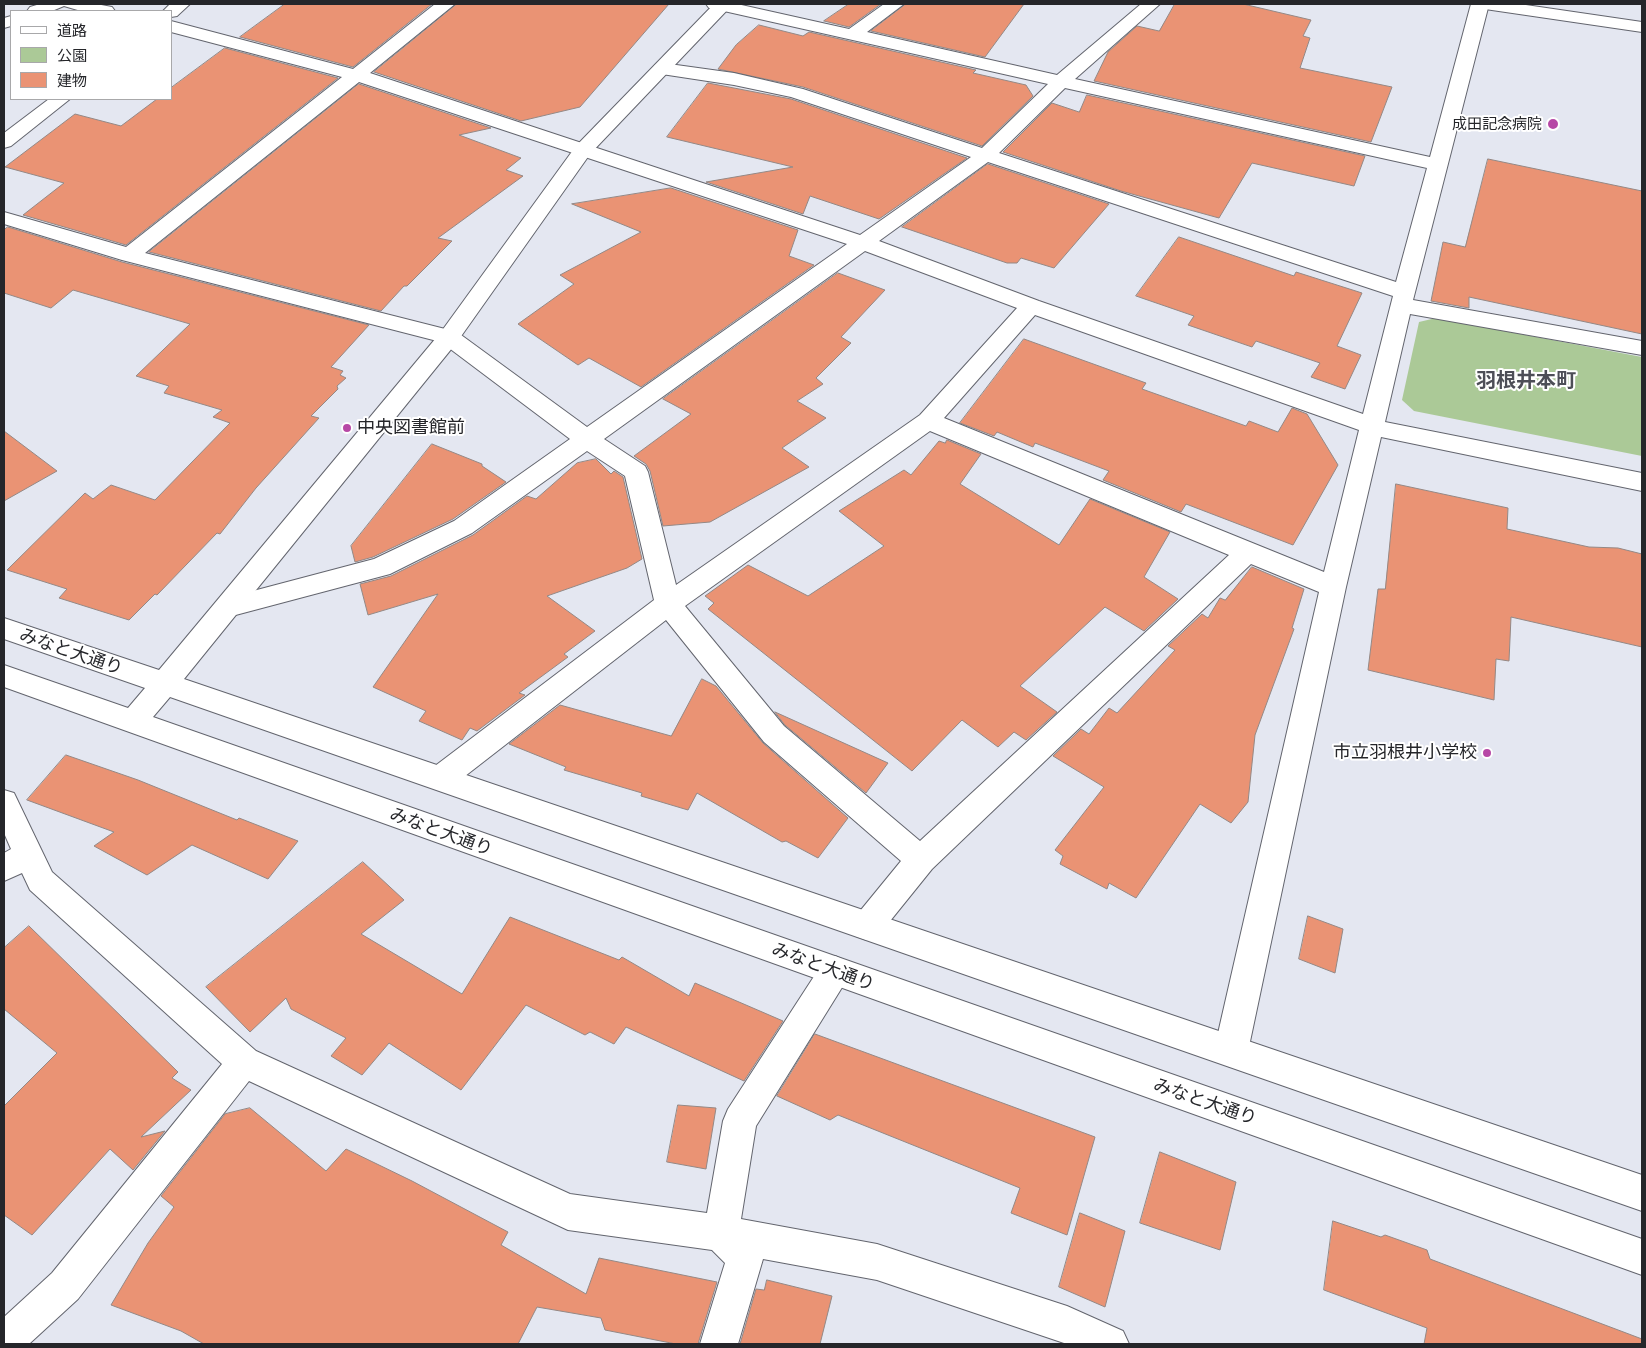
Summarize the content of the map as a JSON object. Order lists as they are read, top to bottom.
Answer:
{
  "streets": {
    "street": ["みなと大通り"]
  },
  "districts": ["羽根井本町"],
  "places": ["成田記念病院", "中央図書館前", "市立羽根井小学校"],
  "legend": ["道路", "公園", "建物"]
}
